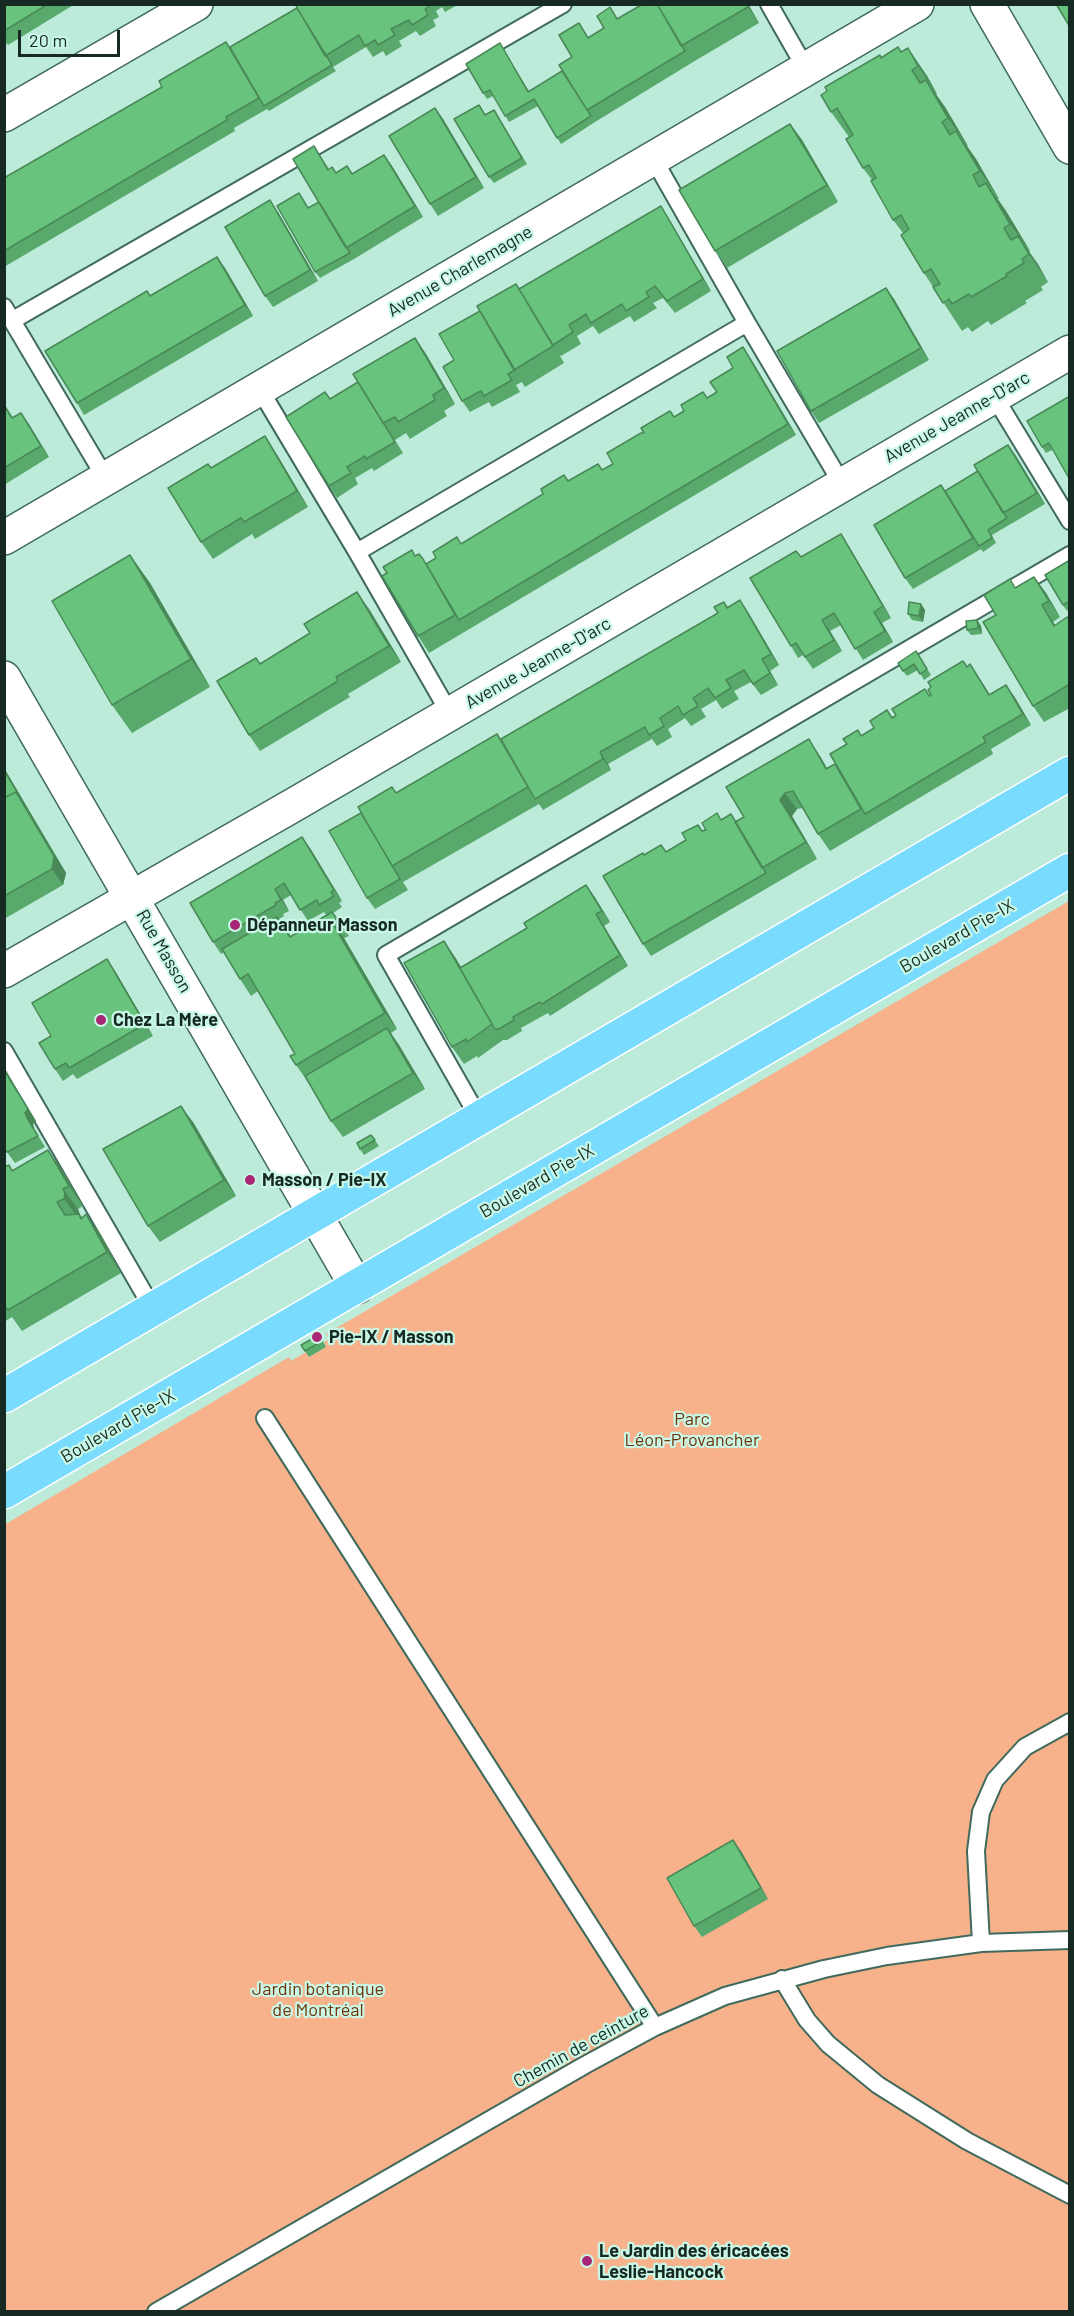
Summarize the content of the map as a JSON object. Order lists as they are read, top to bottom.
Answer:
{
  "streets": {
    "main road": ["Boulevard Pie-IX"],
    "street": ["Avenue Charlemagne", "Avenue Jeanne-D'arc", "Rue Masson"],
    "lane": ["Chemin de ceinture"]
  },
  "crossings": [
    ["Avenue Jeanne-D'arc", "Rue Masson"],
    ["Boulevard Pie-IX", "Rue Masson"]
  ],
  "parks": ["Parc Léon-Provancher", "Jardin botanique de Montréal"],
  "places": [
    "Dépanneur Masson",
    "Chez La Mère",
    "Masson / Pie-IX",
    "Pie-IX / Masson",
    "Le Jardin des éricacées Leslie-Hancock"
  ],
  "scale_bar": "20 m"
}
